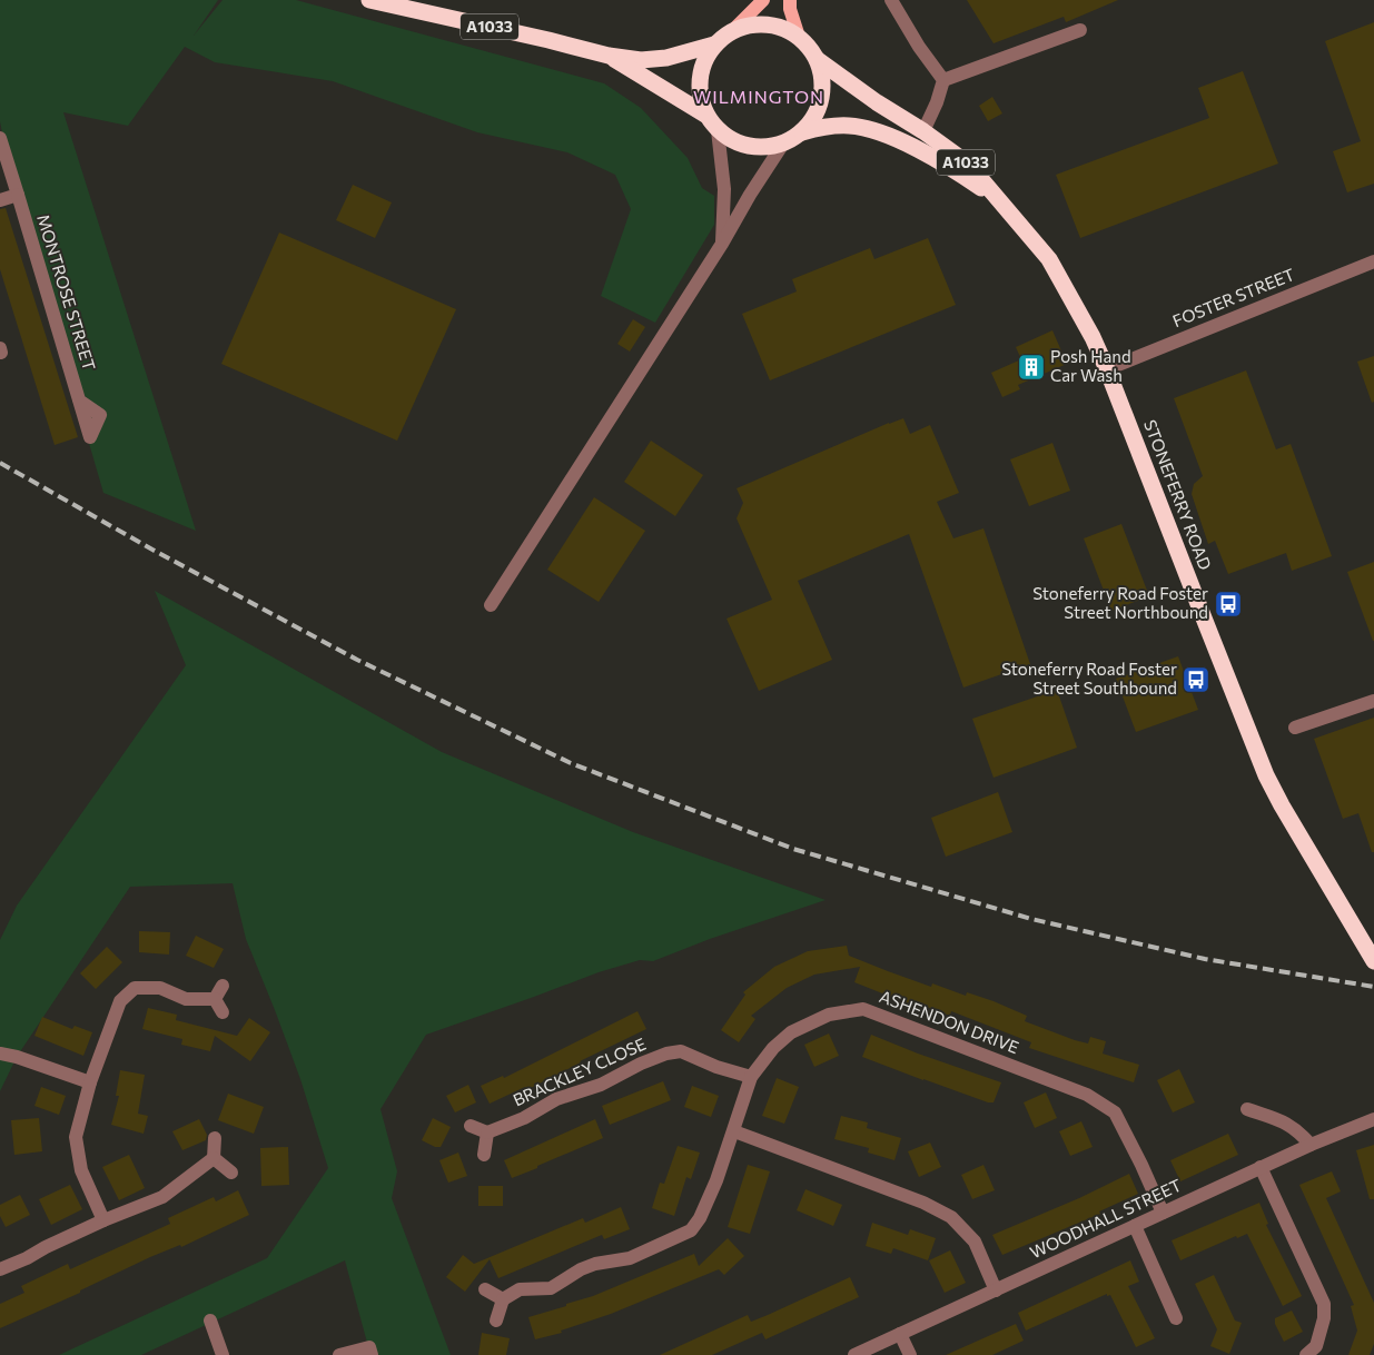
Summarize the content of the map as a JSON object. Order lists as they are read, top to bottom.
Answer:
{
  "streets": {
    "highway": ["A1033", "STONEFERRY ROAD"],
    "street": [
      "MONTROSE STREET",
      "FOSTER STREET",
      "ASHENDON DRIVE",
      "BRACKLEY CLOSE",
      "WOODHALL STREET"
    ]
  },
  "crossings": [
    ["A1033", "STONEFERRY ROAD"],
    ["FOSTER STREET", "STONEFERRY ROAD"],
    ["ASHENDON DRIVE", "BRACKLEY CLOSE"],
    ["ASHENDON DRIVE", "WOODHALL STREET"]
  ],
  "districts": ["WILMINGTON"],
  "places": {
    "building": ["Posh Hand Car Wash"],
    "bus stop": ["Stoneferry Road Foster Street Northbound", "Stoneferry Road Foster Street Southbound"]
  }
}
